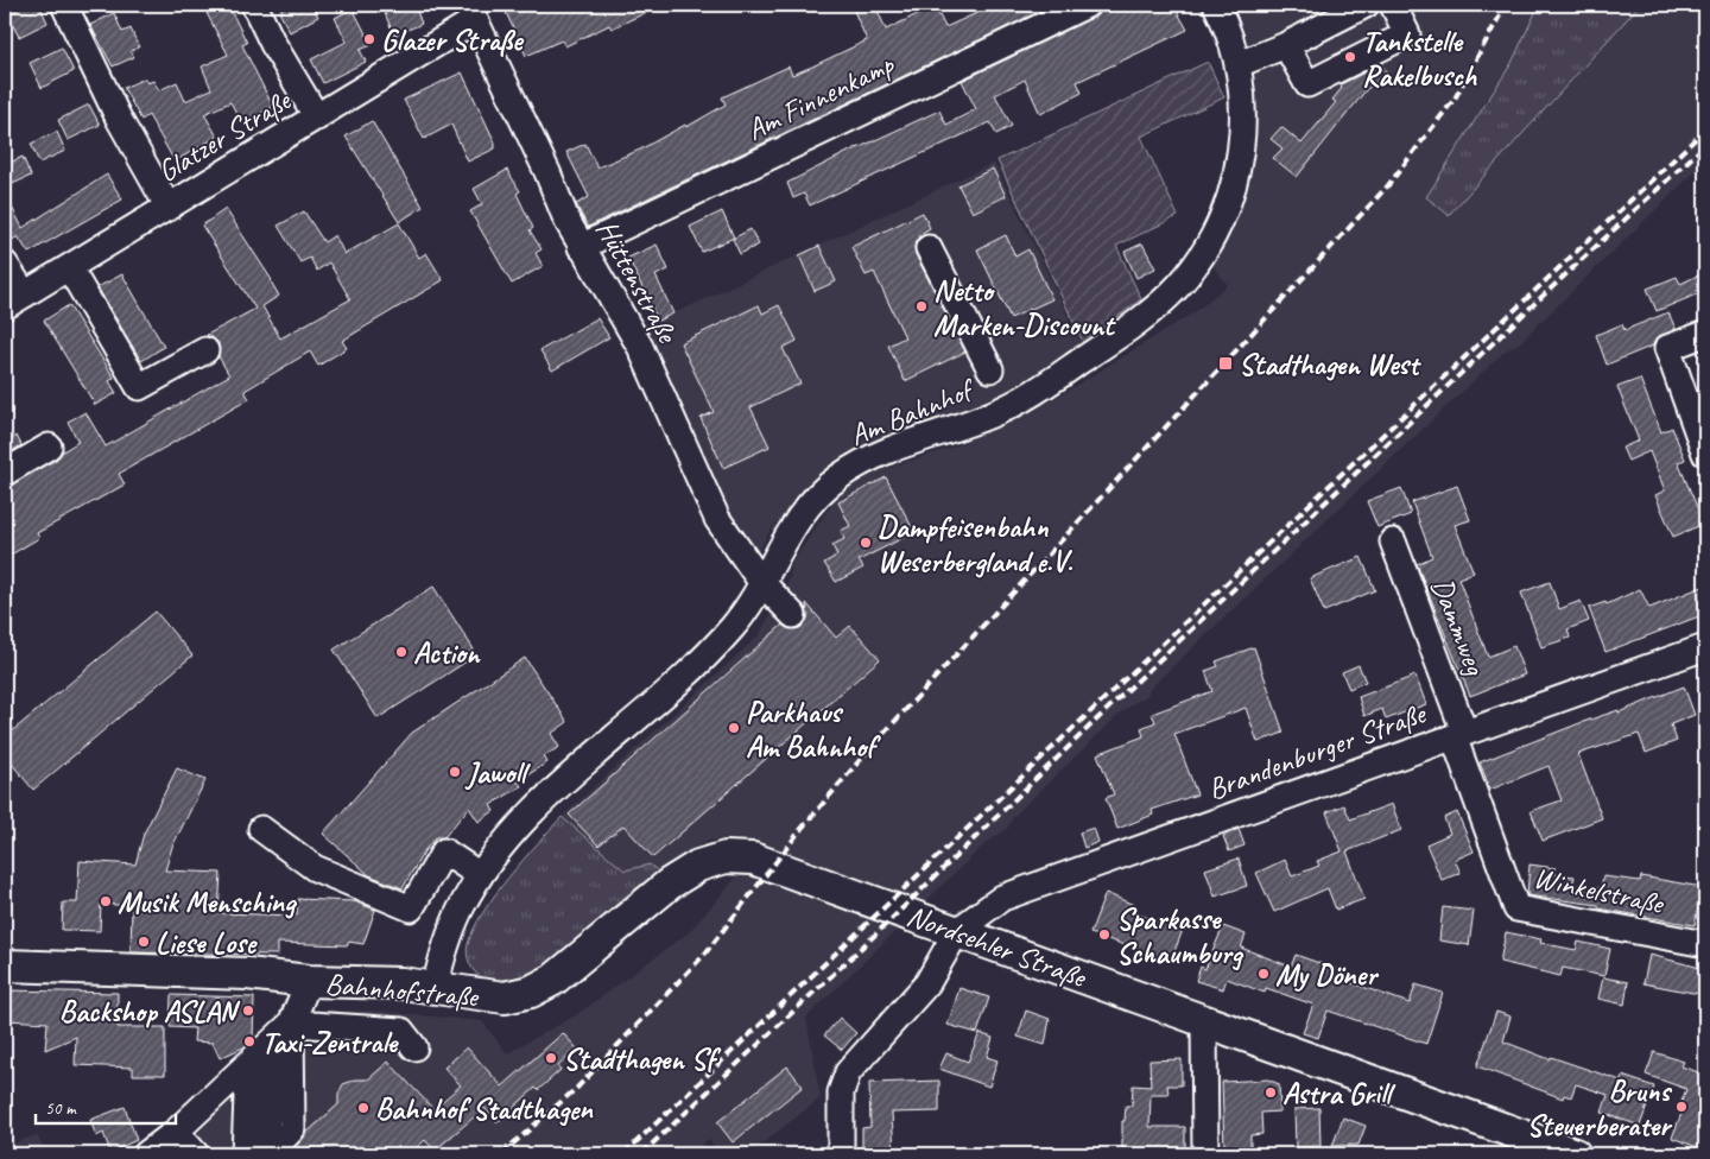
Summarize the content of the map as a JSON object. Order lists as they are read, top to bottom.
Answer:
{
  "streets": {
    "main road": ["Nordsehler Straße", "Bahnhofstraße"],
    "street": [
      "Am Finnenkamp",
      "Glatzer Straße",
      "Hüttenstraße",
      "Am Bahnhof",
      "Dammweg",
      "Brandenburger Straße",
      "Winkelstraße"
    ]
  },
  "crossings": [
    ["Am Finnenkamp", "Hüttenstraße"],
    ["Glatzer Straße", "Hüttenstraße"],
    ["Hüttenstraße", "Am Bahnhof"],
    ["Am Bahnhof", "Bahnhofstraße"],
    ["Dammweg", "Brandenburger Straße"],
    ["Dammweg", "Winkelstraße"],
    ["Brandenburger Straße", "Winkelstraße"],
    ["Brandenburger Straße", "Nordsehler Straße"],
    ["Nordsehler Straße", "Bahnhofstraße"]
  ],
  "places": {
    "other": [
      "Glazer Straße",
      "Tankstelle Rakelbusch",
      "Netto Marken-Discount",
      "Dampfeisenbahn Weserbergland e.V.",
      "Action",
      "Parkhaus Am Bahnhof",
      "Jawoll",
      "Musik Mensching",
      "Sparkasse Schaumburg",
      "Liese Lose",
      "My Döner",
      "Backshop ASLAN",
      "Taxi-Zentrale",
      "Stadthagen Sf",
      "Astra Grill",
      "Bruns Steuerberater",
      "Bahnhof Stadthagen"
    ],
    "transit": ["Stadthagen West"]
  },
  "scale_bar": "50 m"
}
